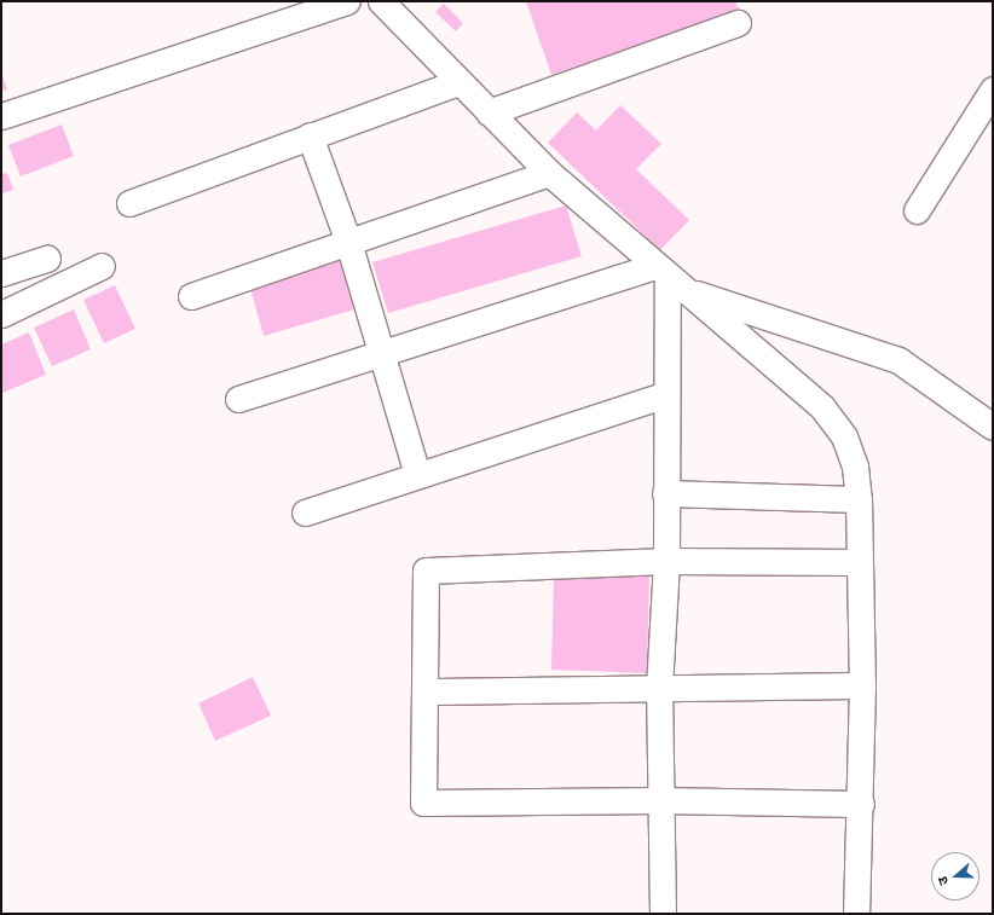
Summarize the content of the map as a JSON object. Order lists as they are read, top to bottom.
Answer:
{
  "north": "left"
}
